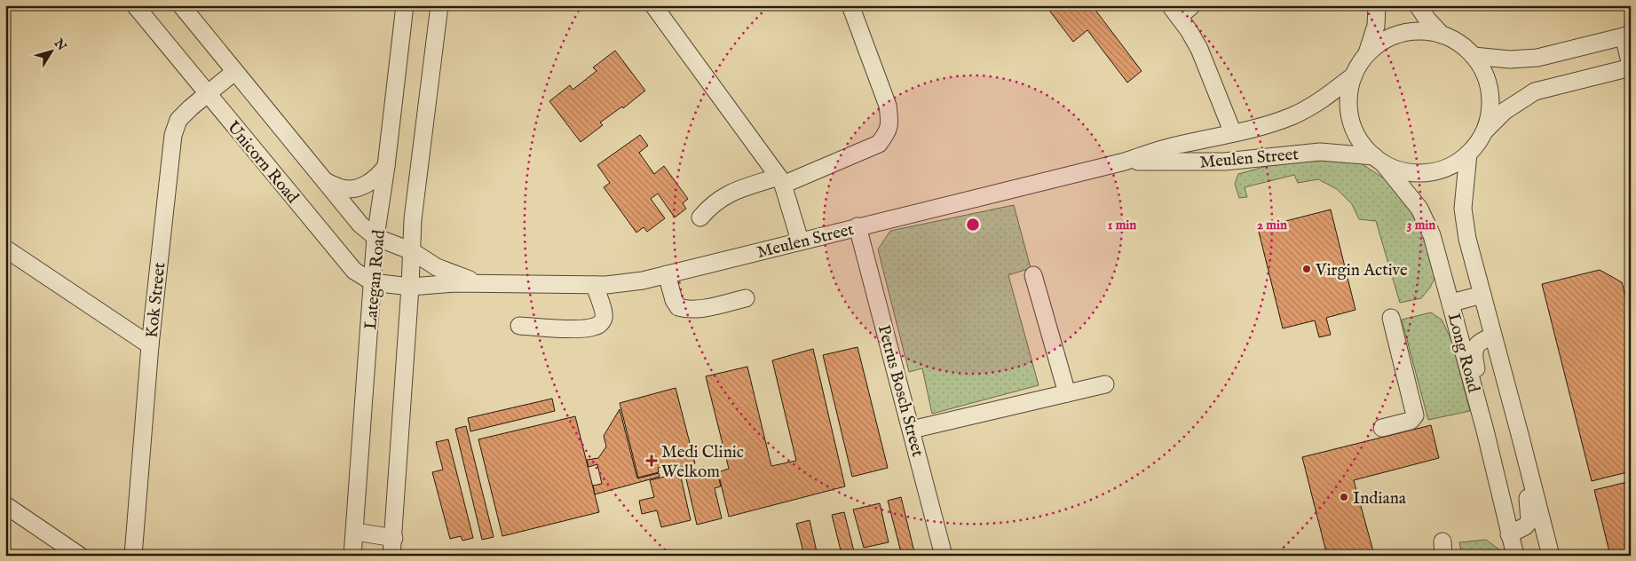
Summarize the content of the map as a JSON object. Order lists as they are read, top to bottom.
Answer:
{
  "streets": {
    "street": [
      "Meulen Street",
      "Unicorn Road",
      "Lategan Road",
      "Kok Street",
      "Long Road",
      "Petrus Bosch Street"
    ]
  },
  "crossings": [
    ["Meulen Street", "Unicorn Road"],
    ["Meulen Street", "Lategan Road"],
    ["Meulen Street", "Long Road"],
    ["Meulen Street", "Petrus Bosch Street"],
    ["Unicorn Road", "Lategan Road"],
    ["Unicorn Road", "Kok Street"]
  ],
  "places": {
    "other": ["Virgin Active", "Indiana"],
    "health": ["Medi Clinic Welkom"]
  },
  "north": "top right",
  "rings": ["1 min", "2 min", "3 min"]
}
